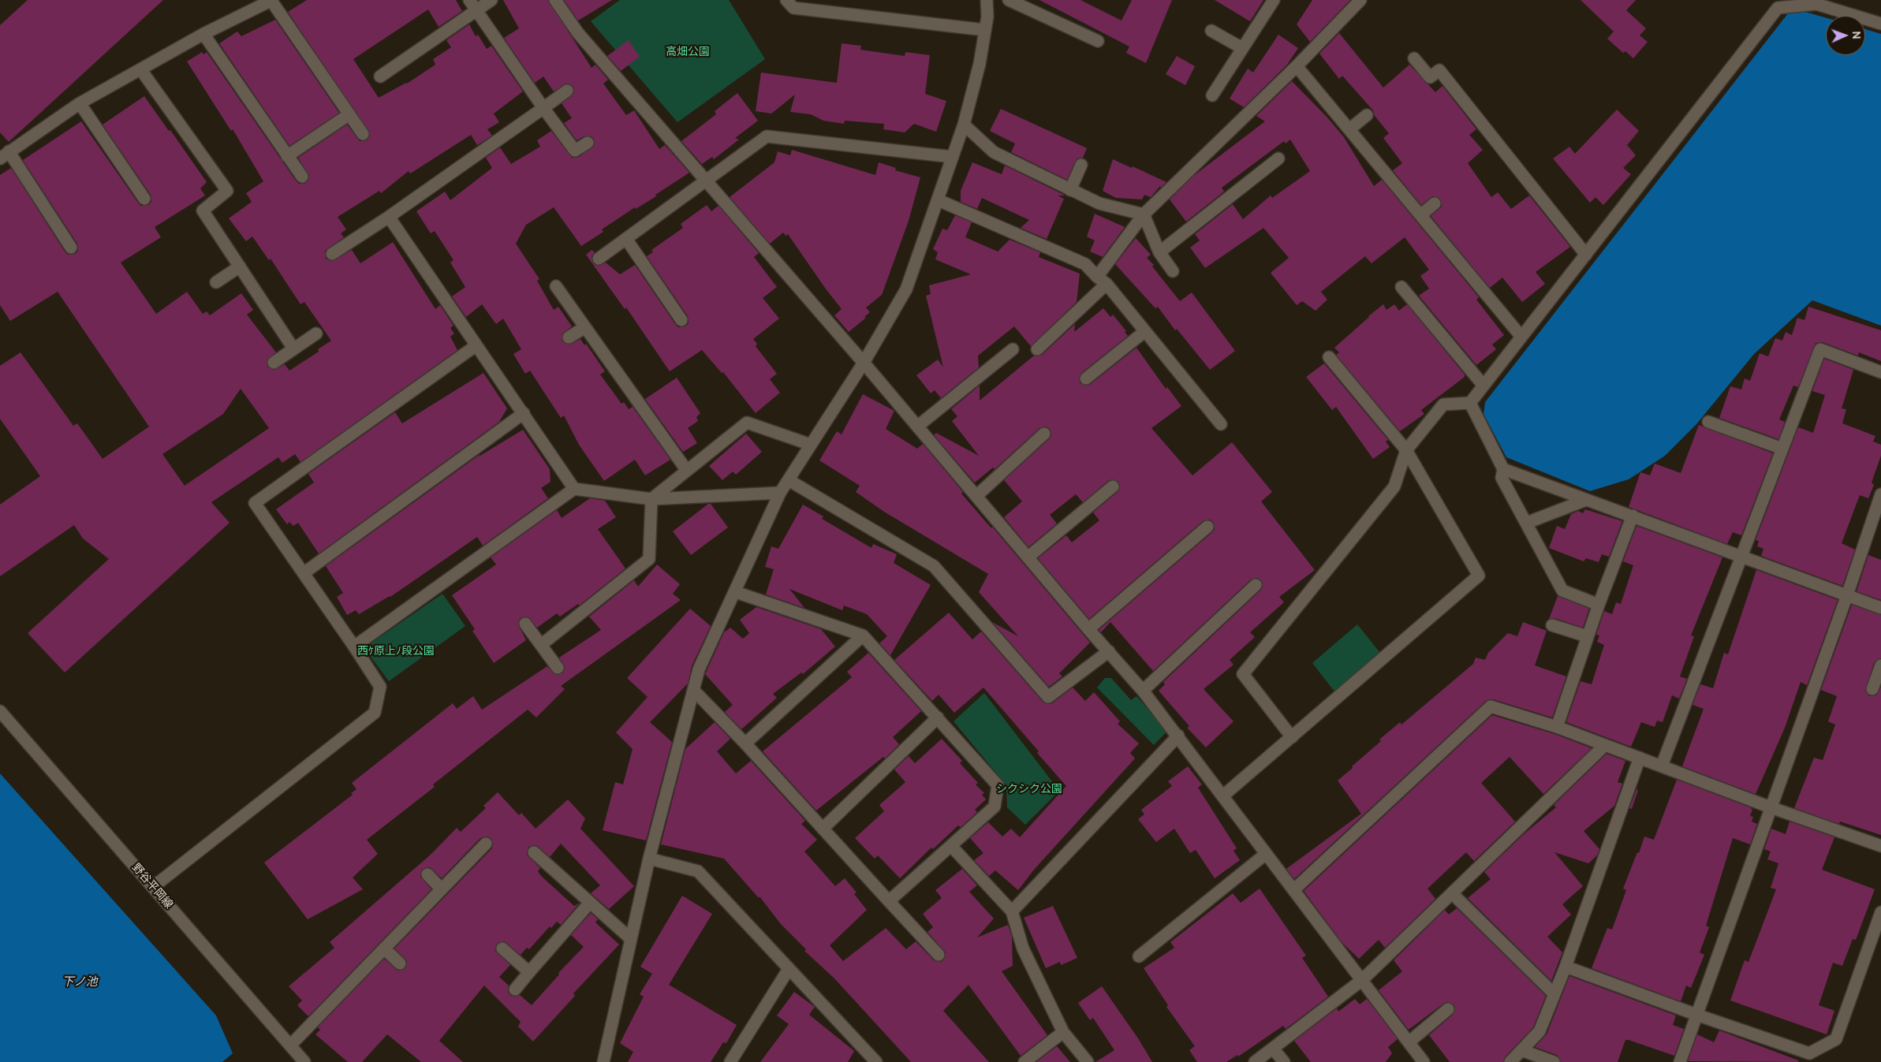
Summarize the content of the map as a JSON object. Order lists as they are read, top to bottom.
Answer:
{
  "streets": {
    "street": ["野谷平岡線"]
  },
  "water": ["下ノ池"],
  "parks": ["高畑公園", "西ｹ原上ﾉ段公園", "シクシク公園"],
  "north": "right"
}
